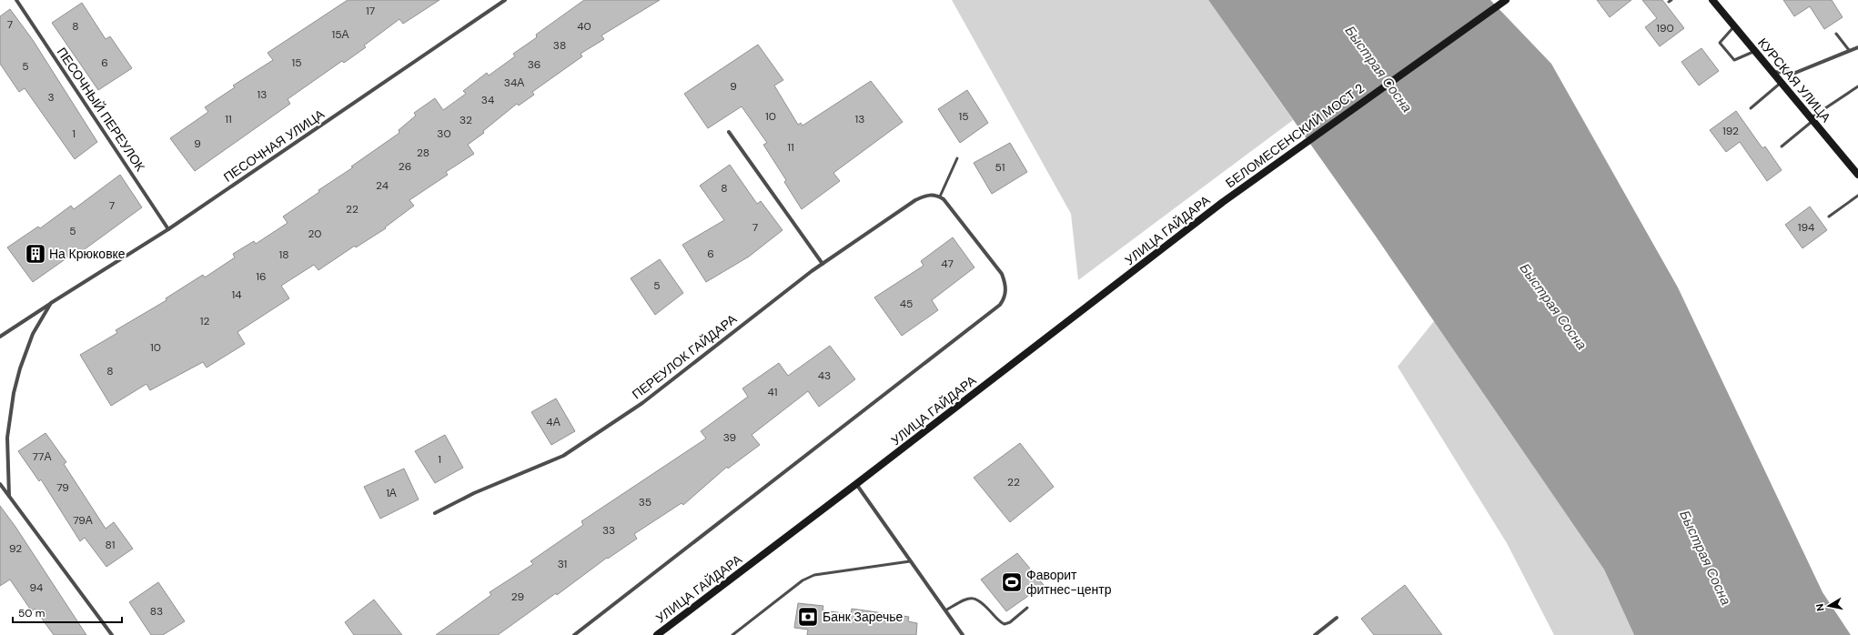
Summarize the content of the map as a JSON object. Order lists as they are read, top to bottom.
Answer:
{
  "streets": {
    "main road": ["КУРСКАЯ УЛИЦА", "БЕЛОМЕСЕНСКИЙ МОСТ 2", "УЛИЦА ГАЙДАРА"],
    "street": ["ПЕСОЧНЫЙ ПЕРЕУЛОК", "ПЕСОЧНАЯ УЛИЦА", "ПЕРЕУЛОК ГАЙДАРА"]
  },
  "crossings": [
    ["ПЕСОЧНЫЙ ПЕРЕУЛОК", "ПЕСОЧНАЯ УЛИЦА"],
    ["БЕЛОМЕСЕНСКИЙ МОСТ 2", "УЛИЦА ГАЙДАРА"]
  ],
  "water": ["Быстрая Сосна"],
  "places": {
    "building": ["На Крюковке"],
    "sports": ["Фаворит фитнес-центр"],
    "bank": ["Банк Заречье"]
  },
  "house_numbers": [
    "17",
    "7",
    "8",
    "40",
    "190",
    "15А",
    "38",
    "6",
    "15",
    "36",
    "5",
    "34А",
    "9",
    "13",
    "3",
    "34",
    "10",
    "15",
    "11",
    "13",
    "32",
    "192",
    "1",
    "30",
    "9",
    "11",
    "28",
    "26",
    "51",
    "24",
    "8",
    "7",
    "22",
    "7",
    "194",
    "5",
    "20",
    "6",
    "18",
    "47",
    "16",
    "5",
    "14",
    "45",
    "12",
    "10",
    "8",
    "43",
    "41",
    "4А",
    "39",
    "77А",
    "1",
    "22",
    "79",
    "1А",
    "35",
    "79А",
    "33",
    "81",
    "92",
    "31",
    "94",
    "29",
    "83"
  ],
  "scale_bar": "50 m",
  "north": "left"
}
